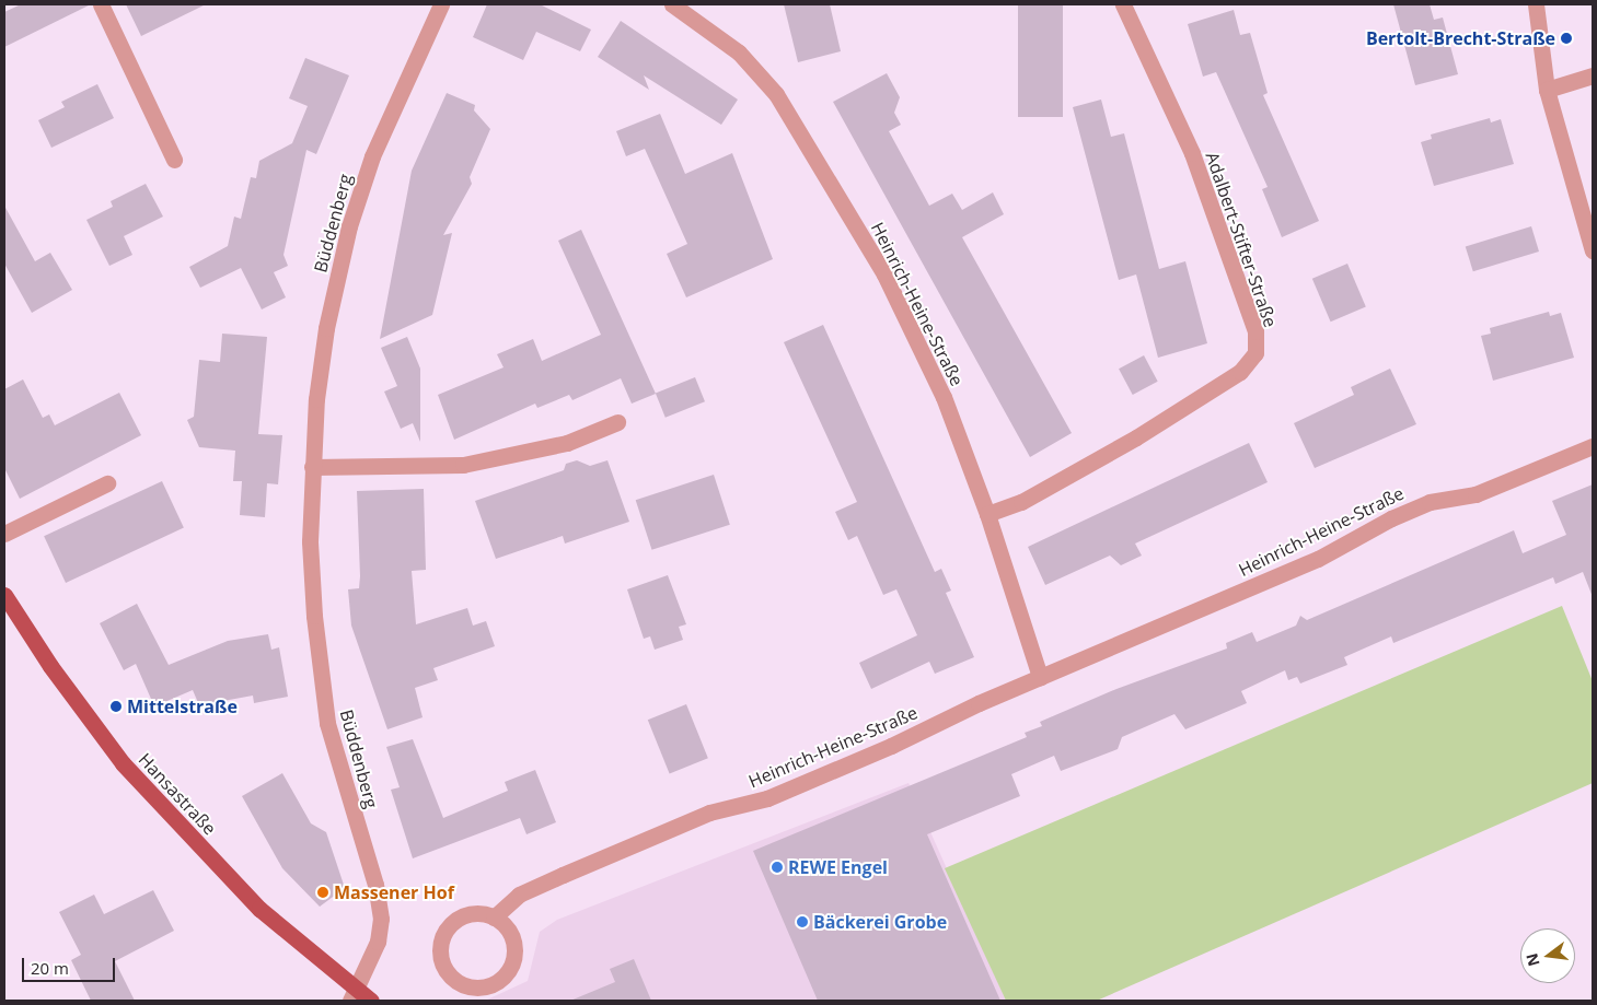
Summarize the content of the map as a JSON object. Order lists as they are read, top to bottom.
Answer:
{
  "streets": {
    "main road": ["Hansastraße"],
    "street": ["Büddenberg", "Adalbert-Stifter-Straße", "Heinrich-Heine-Straße"]
  },
  "crossings": [
    ["Büddenberg", "Hansastraße"],
    ["Adalbert-Stifter-Straße", "Heinrich-Heine-Straße"]
  ],
  "places": [
    "Bertolt-Brecht-Straße",
    "Mittelstraße",
    "REWE Engel",
    "Massener Hof",
    "Bäckerei Grobe"
  ],
  "scale_bar": "20 m",
  "north": "left"
}
